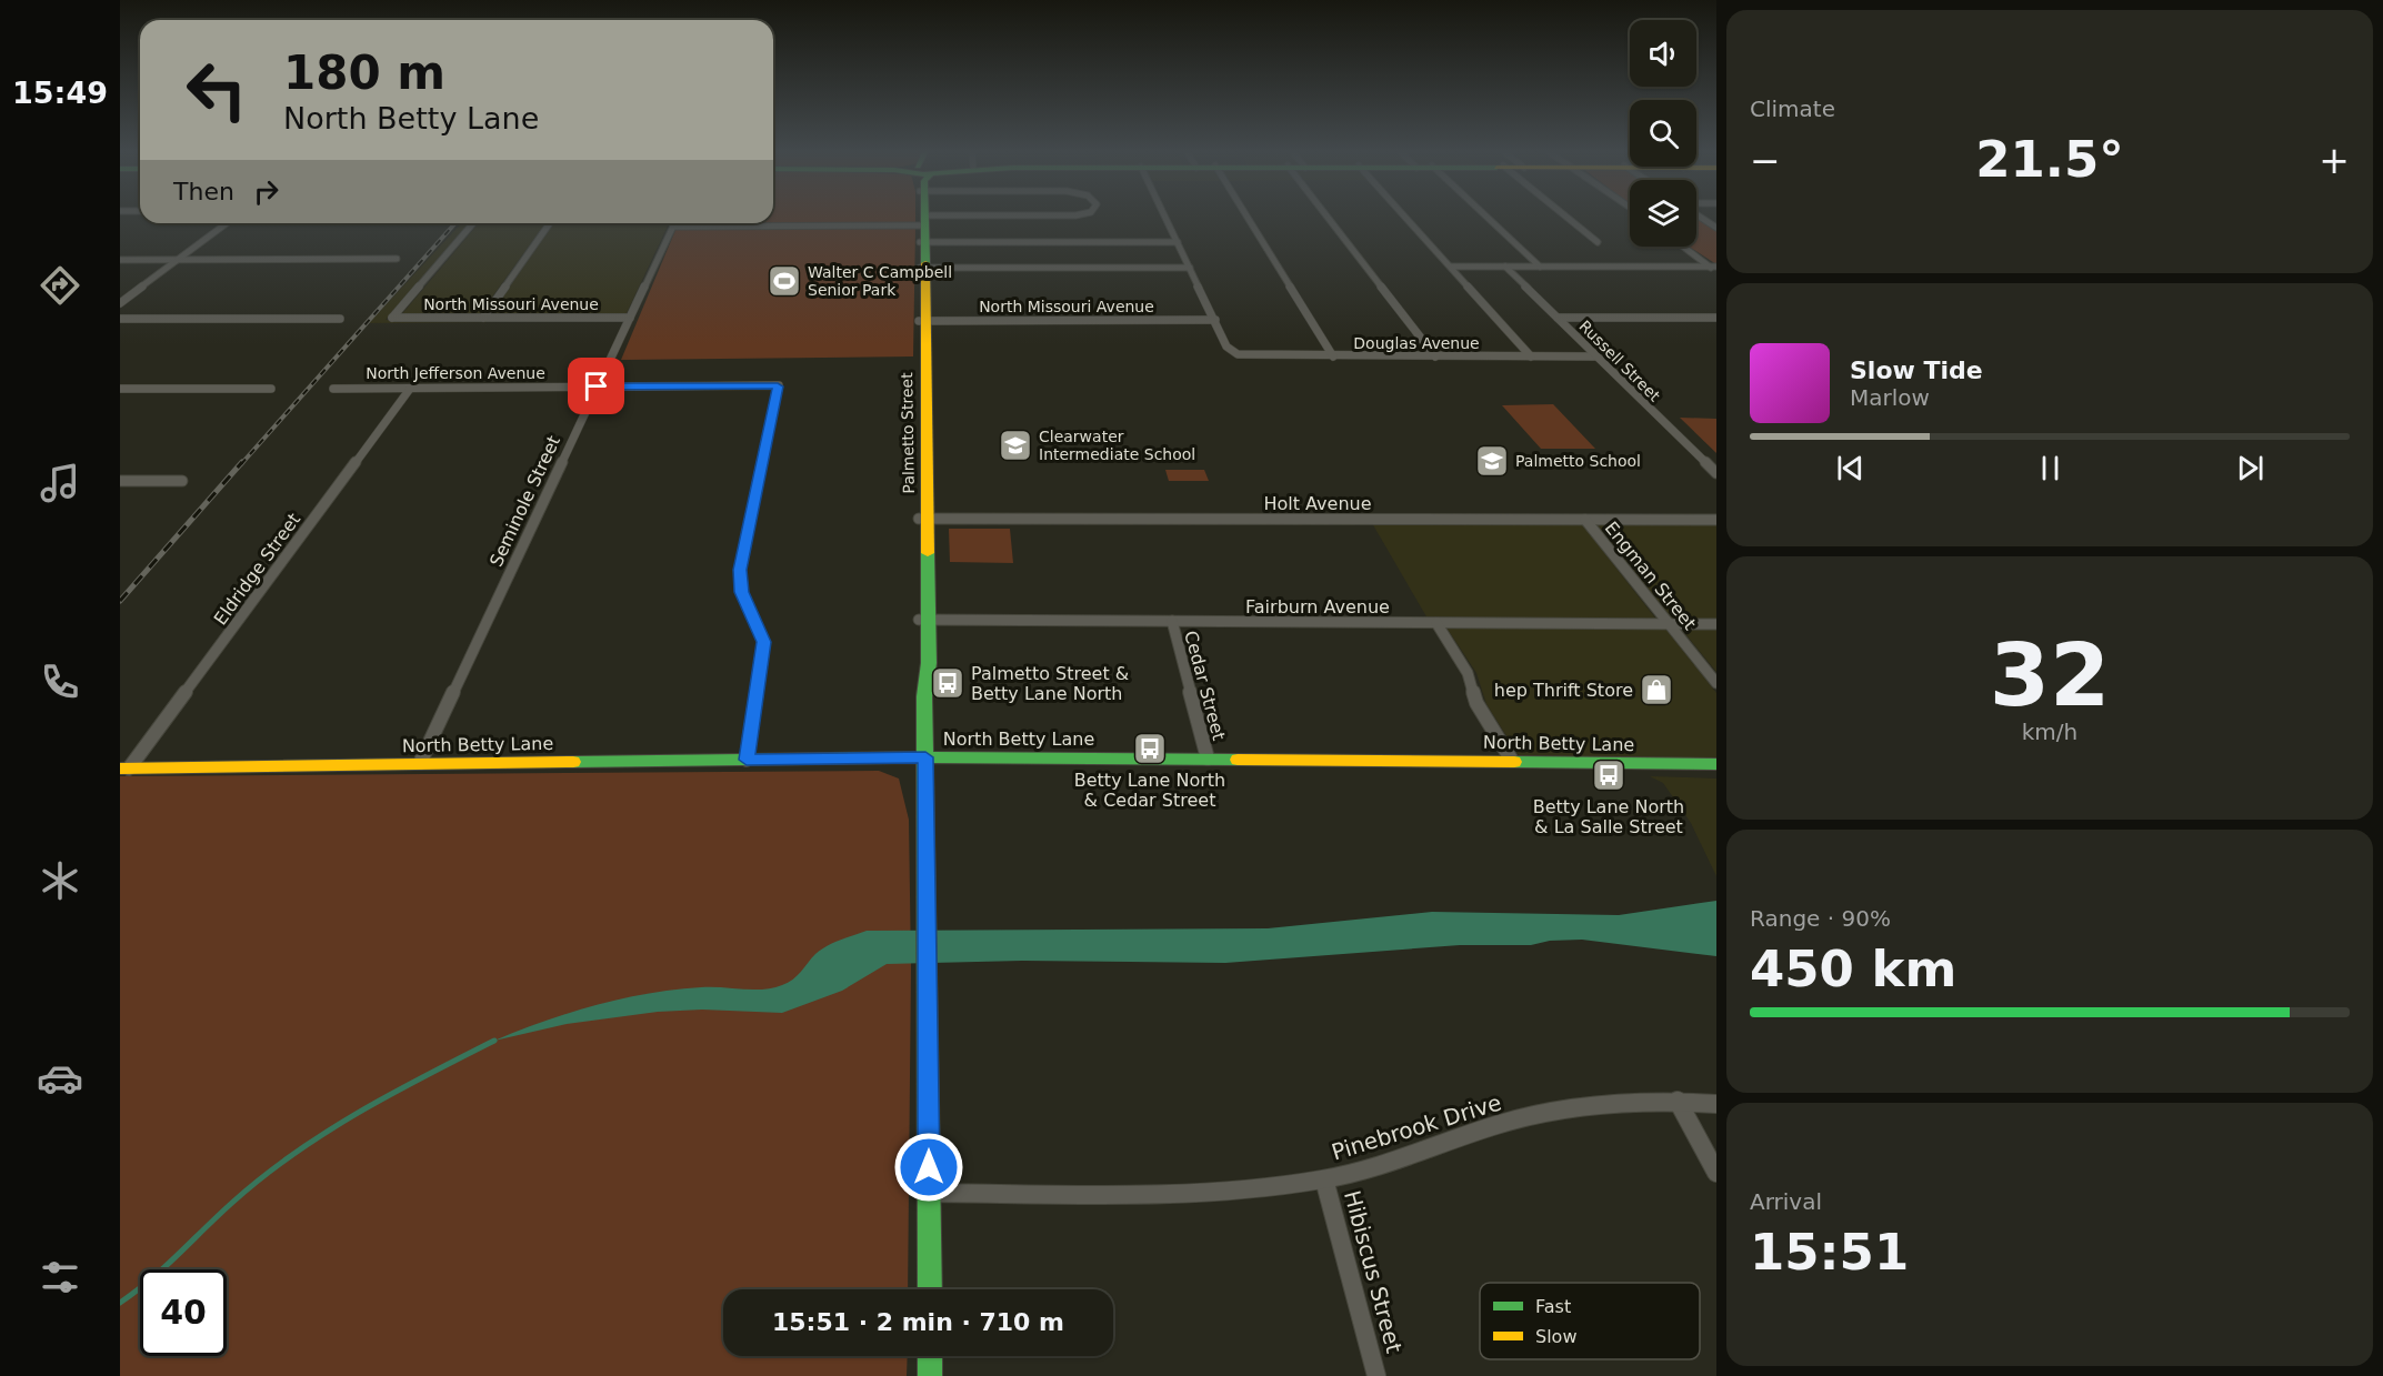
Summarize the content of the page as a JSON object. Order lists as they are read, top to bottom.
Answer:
{
  "streets": {
    "street": [
      "North Missouri Avenue",
      "Douglas Avenue",
      "Russell Street",
      "North Jefferson Avenue",
      "Palmetto Street",
      "Seminole Street",
      "Holt Avenue",
      "Eldridge Street",
      "Engman Street",
      "Fairburn Avenue",
      "Cedar Street",
      "North Betty Lane",
      "Pinebrook Drive",
      "Hibiscus Street"
    ]
  },
  "crossings": [
    ["North Missouri Avenue", "Douglas Avenue"],
    ["North Missouri Avenue", "Palmetto Street"],
    ["North Missouri Avenue", "Seminole Street"],
    ["Douglas Avenue", "Russell Street"],
    ["North Jefferson Avenue", "Seminole Street"],
    ["North Jefferson Avenue", "Eldridge Street"],
    ["North Jefferson Avenue", "North Betty Lane"],
    ["Palmetto Street", "Holt Avenue"],
    ["Palmetto Street", "Fairburn Avenue"],
    ["Palmetto Street", "North Betty Lane"],
    ["Palmetto Street", "Pinebrook Drive"],
    ["Seminole Street", "North Betty Lane"],
    ["Holt Avenue", "Engman Street"],
    ["Eldridge Street", "North Betty Lane"],
    ["Engman Street", "Fairburn Avenue"],
    ["Fairburn Avenue", "Cedar Street"],
    ["Cedar Street", "North Betty Lane"],
    ["Pinebrook Drive", "Hibiscus Street"]
  ],
  "places": {
    "sports": ["Walter C Campbell Senior Park"],
    "school or university": ["Clearwater Intermediate School", "Palmetto School"],
    "bus stop": ["Palmetto Street & Betty Lane North", "Betty Lane North & Cedar Street", "Betty Lane North & La Salle Street"],
    "shop": ["hep Thrift Store"]
  },
  "legend": ["Fast", "Slow"],
  "page": {
    "tabs": "15:49",
    "tile": [
      "Climate",
      ["32", "km/h"],
      ["Range · 90%", "450 km"],
      ["Arrival", "15:51"]
    ],
    "turn": ["180 m", "North Betty Lane"],
    "heat": ["−", "21.5°", "+"],
    "then": "Then",
    "song": ["Slow Tide", "Marlow"],
    "limit": "40",
    "trip": "15:51 · 2 min · 710 m"
  }
}
